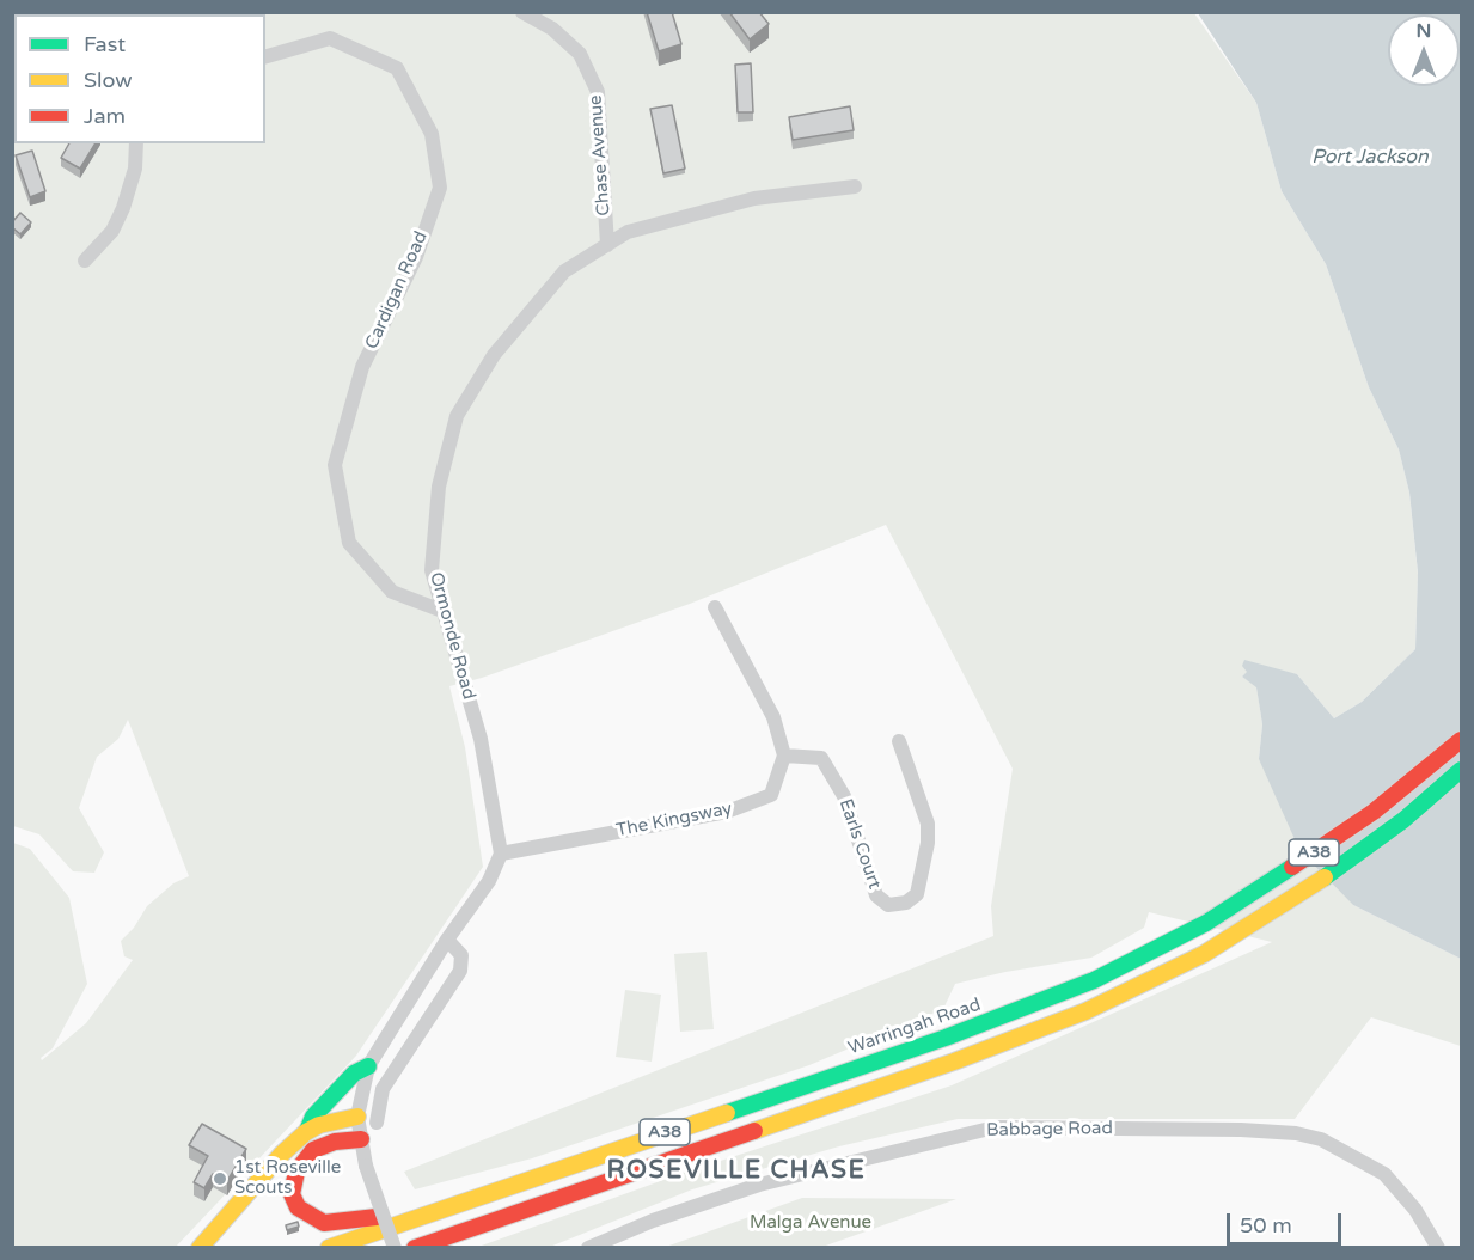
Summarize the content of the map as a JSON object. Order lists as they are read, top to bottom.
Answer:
{
  "streets": {
    "highway": ["A38", "Warringah Road"],
    "street": [
      "Chase Avenue",
      "Cardigan Road",
      "Ormonde Road",
      "The Kingsway",
      "Earls Court",
      "Babbage Road"
    ]
  },
  "crossings": [
    ["Chase Avenue", "Ormonde Road"],
    ["Cardigan Road", "Ormonde Road"],
    ["Ormonde Road", "The Kingsway"],
    ["The Kingsway", "Earls Court"]
  ],
  "districts": ["ROSEVILLE CHASE"],
  "water": ["Port Jackson"],
  "parks": ["Malga Avenue"],
  "places": ["1st Roseville Scouts"],
  "legend": ["Fast", "Slow", "Jam"],
  "scale_bar": "50 m",
  "north": "top"
}
